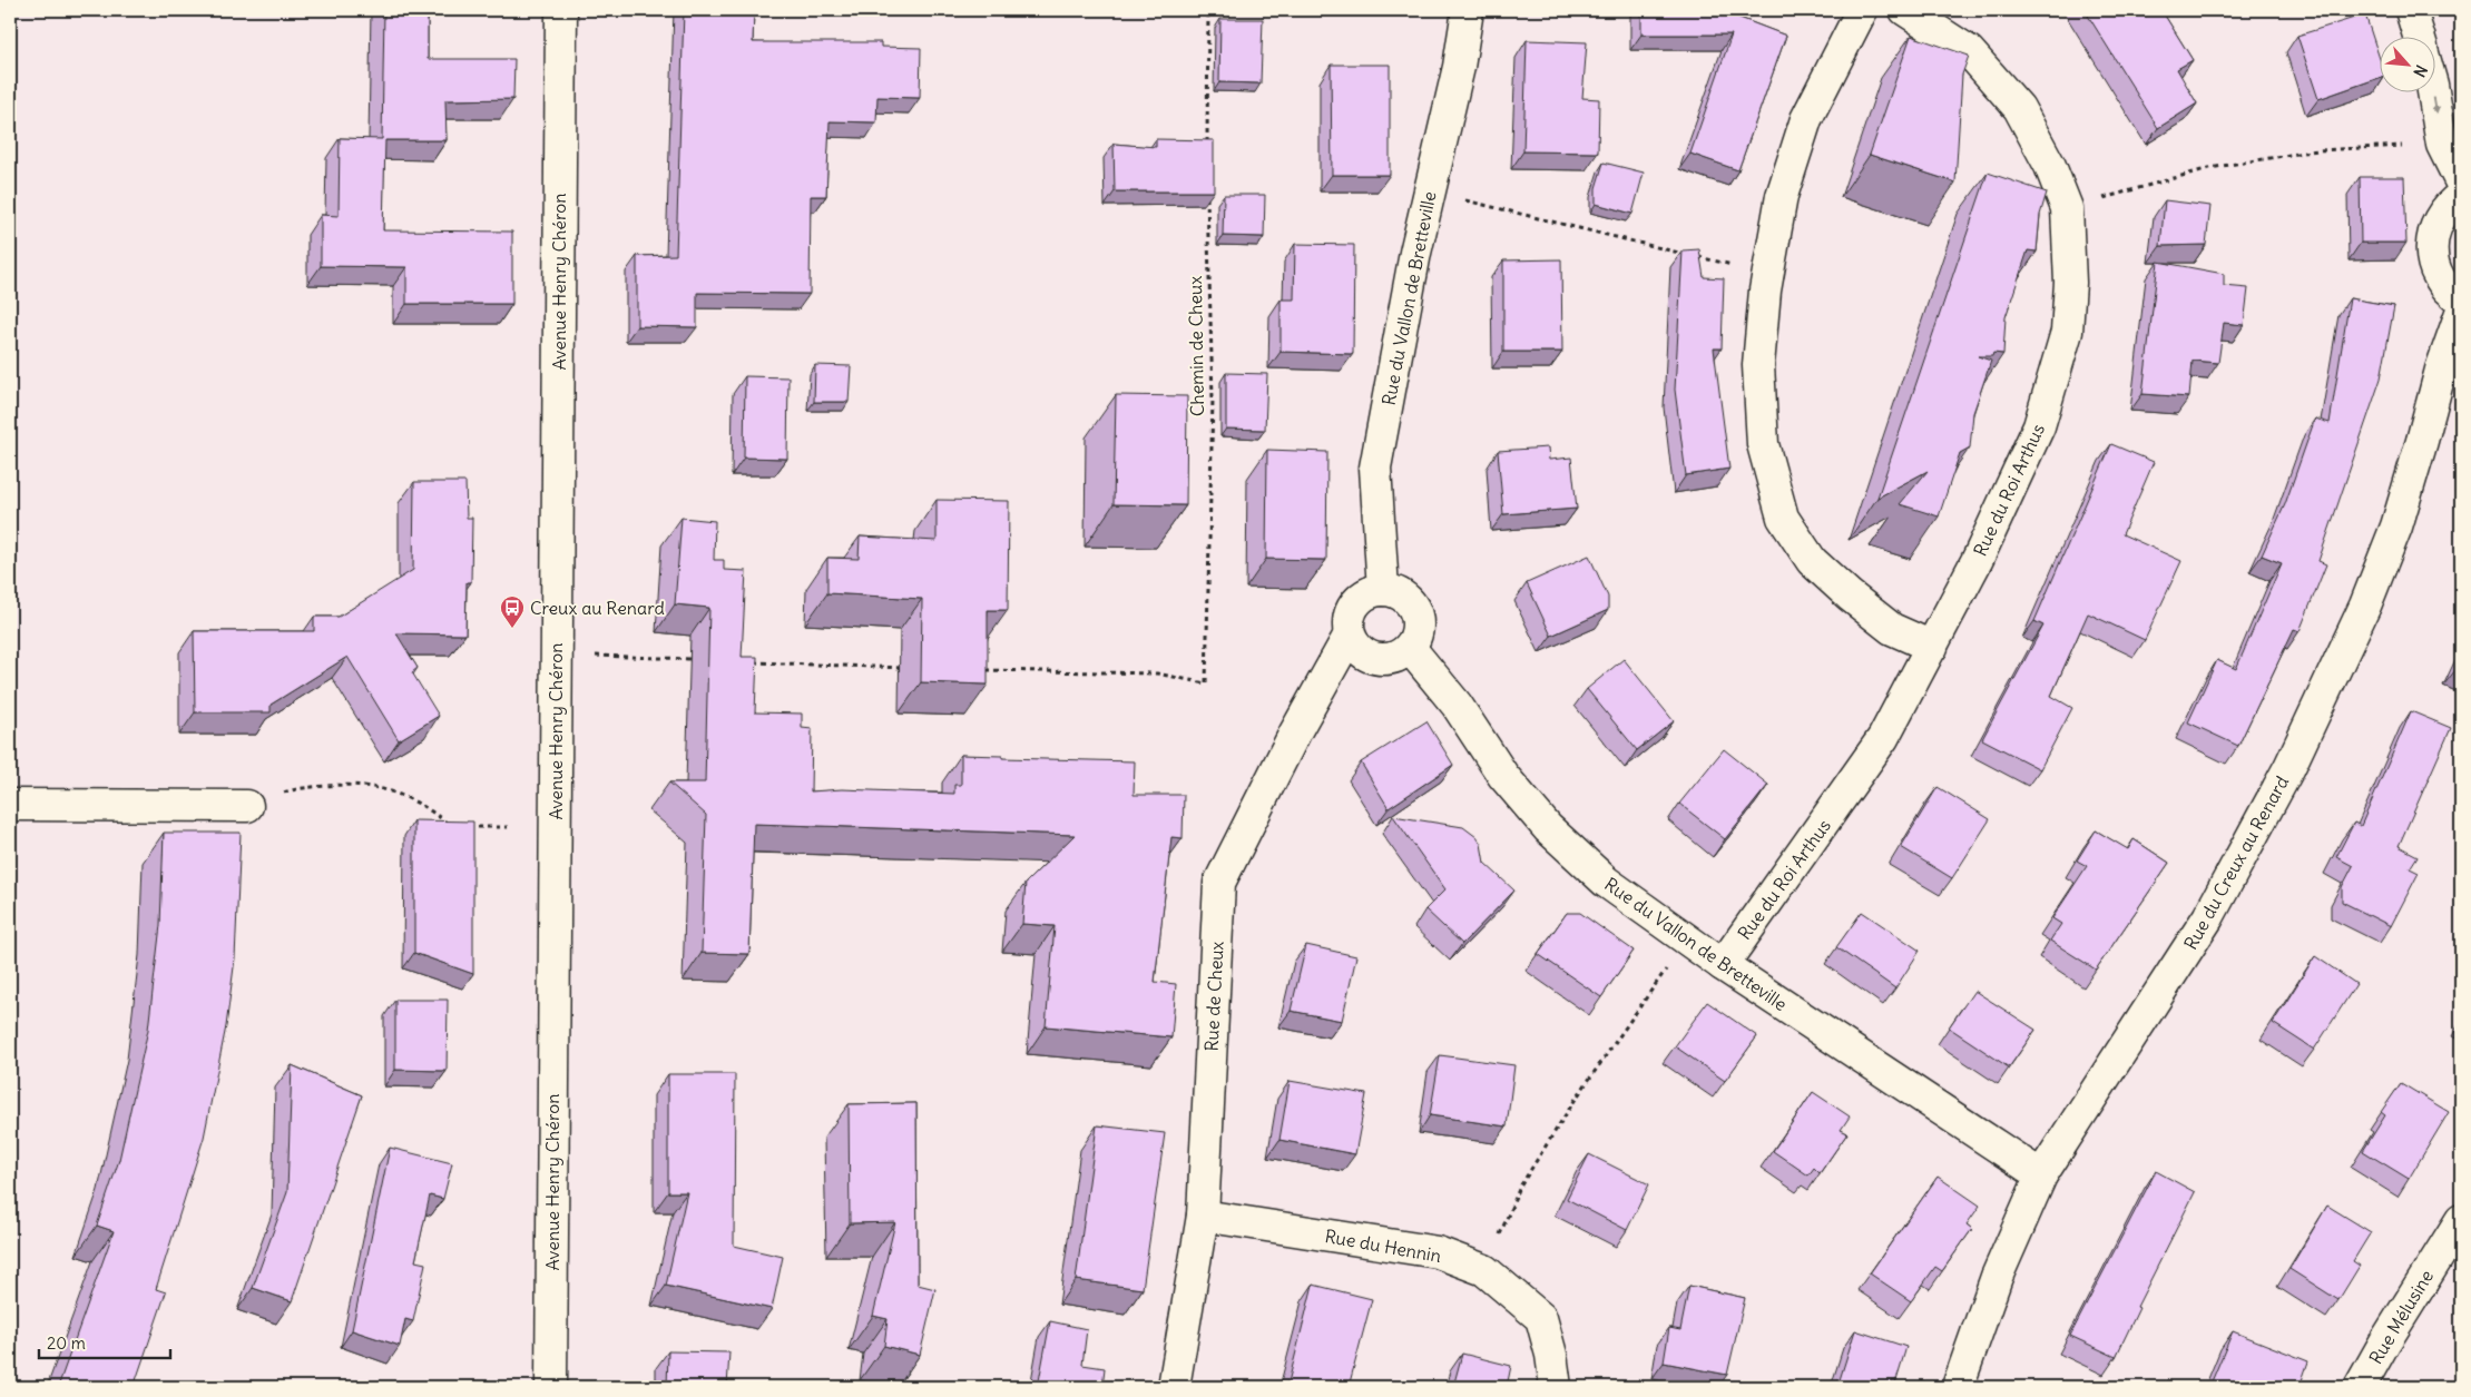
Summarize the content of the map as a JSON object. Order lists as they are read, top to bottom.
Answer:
{
  "streets": {
    "street": [
      "Avenue Henry Chéron",
      "Rue du Vallon de Bretteville",
      "Rue du Roi Arthus",
      "Rue du Creux au Renard",
      "Rue de Cheux",
      "Rue du Hennin",
      "Rue Mélusine"
    ],
    "path": ["Chemin de Cheux"]
  },
  "crossings": [
    ["Rue du Vallon de Bretteville", "Rue du Roi Arthus"],
    ["Rue du Vallon de Bretteville", "Rue du Creux au Renard"],
    ["Rue du Vallon de Bretteville", "Rue de Cheux"],
    ["Rue de Cheux", "Rue du Hennin"]
  ],
  "places": {
    "bus stop": ["Creux au Renard"]
  },
  "scale_bar": "20 m",
  "north": "bottom right"
}
